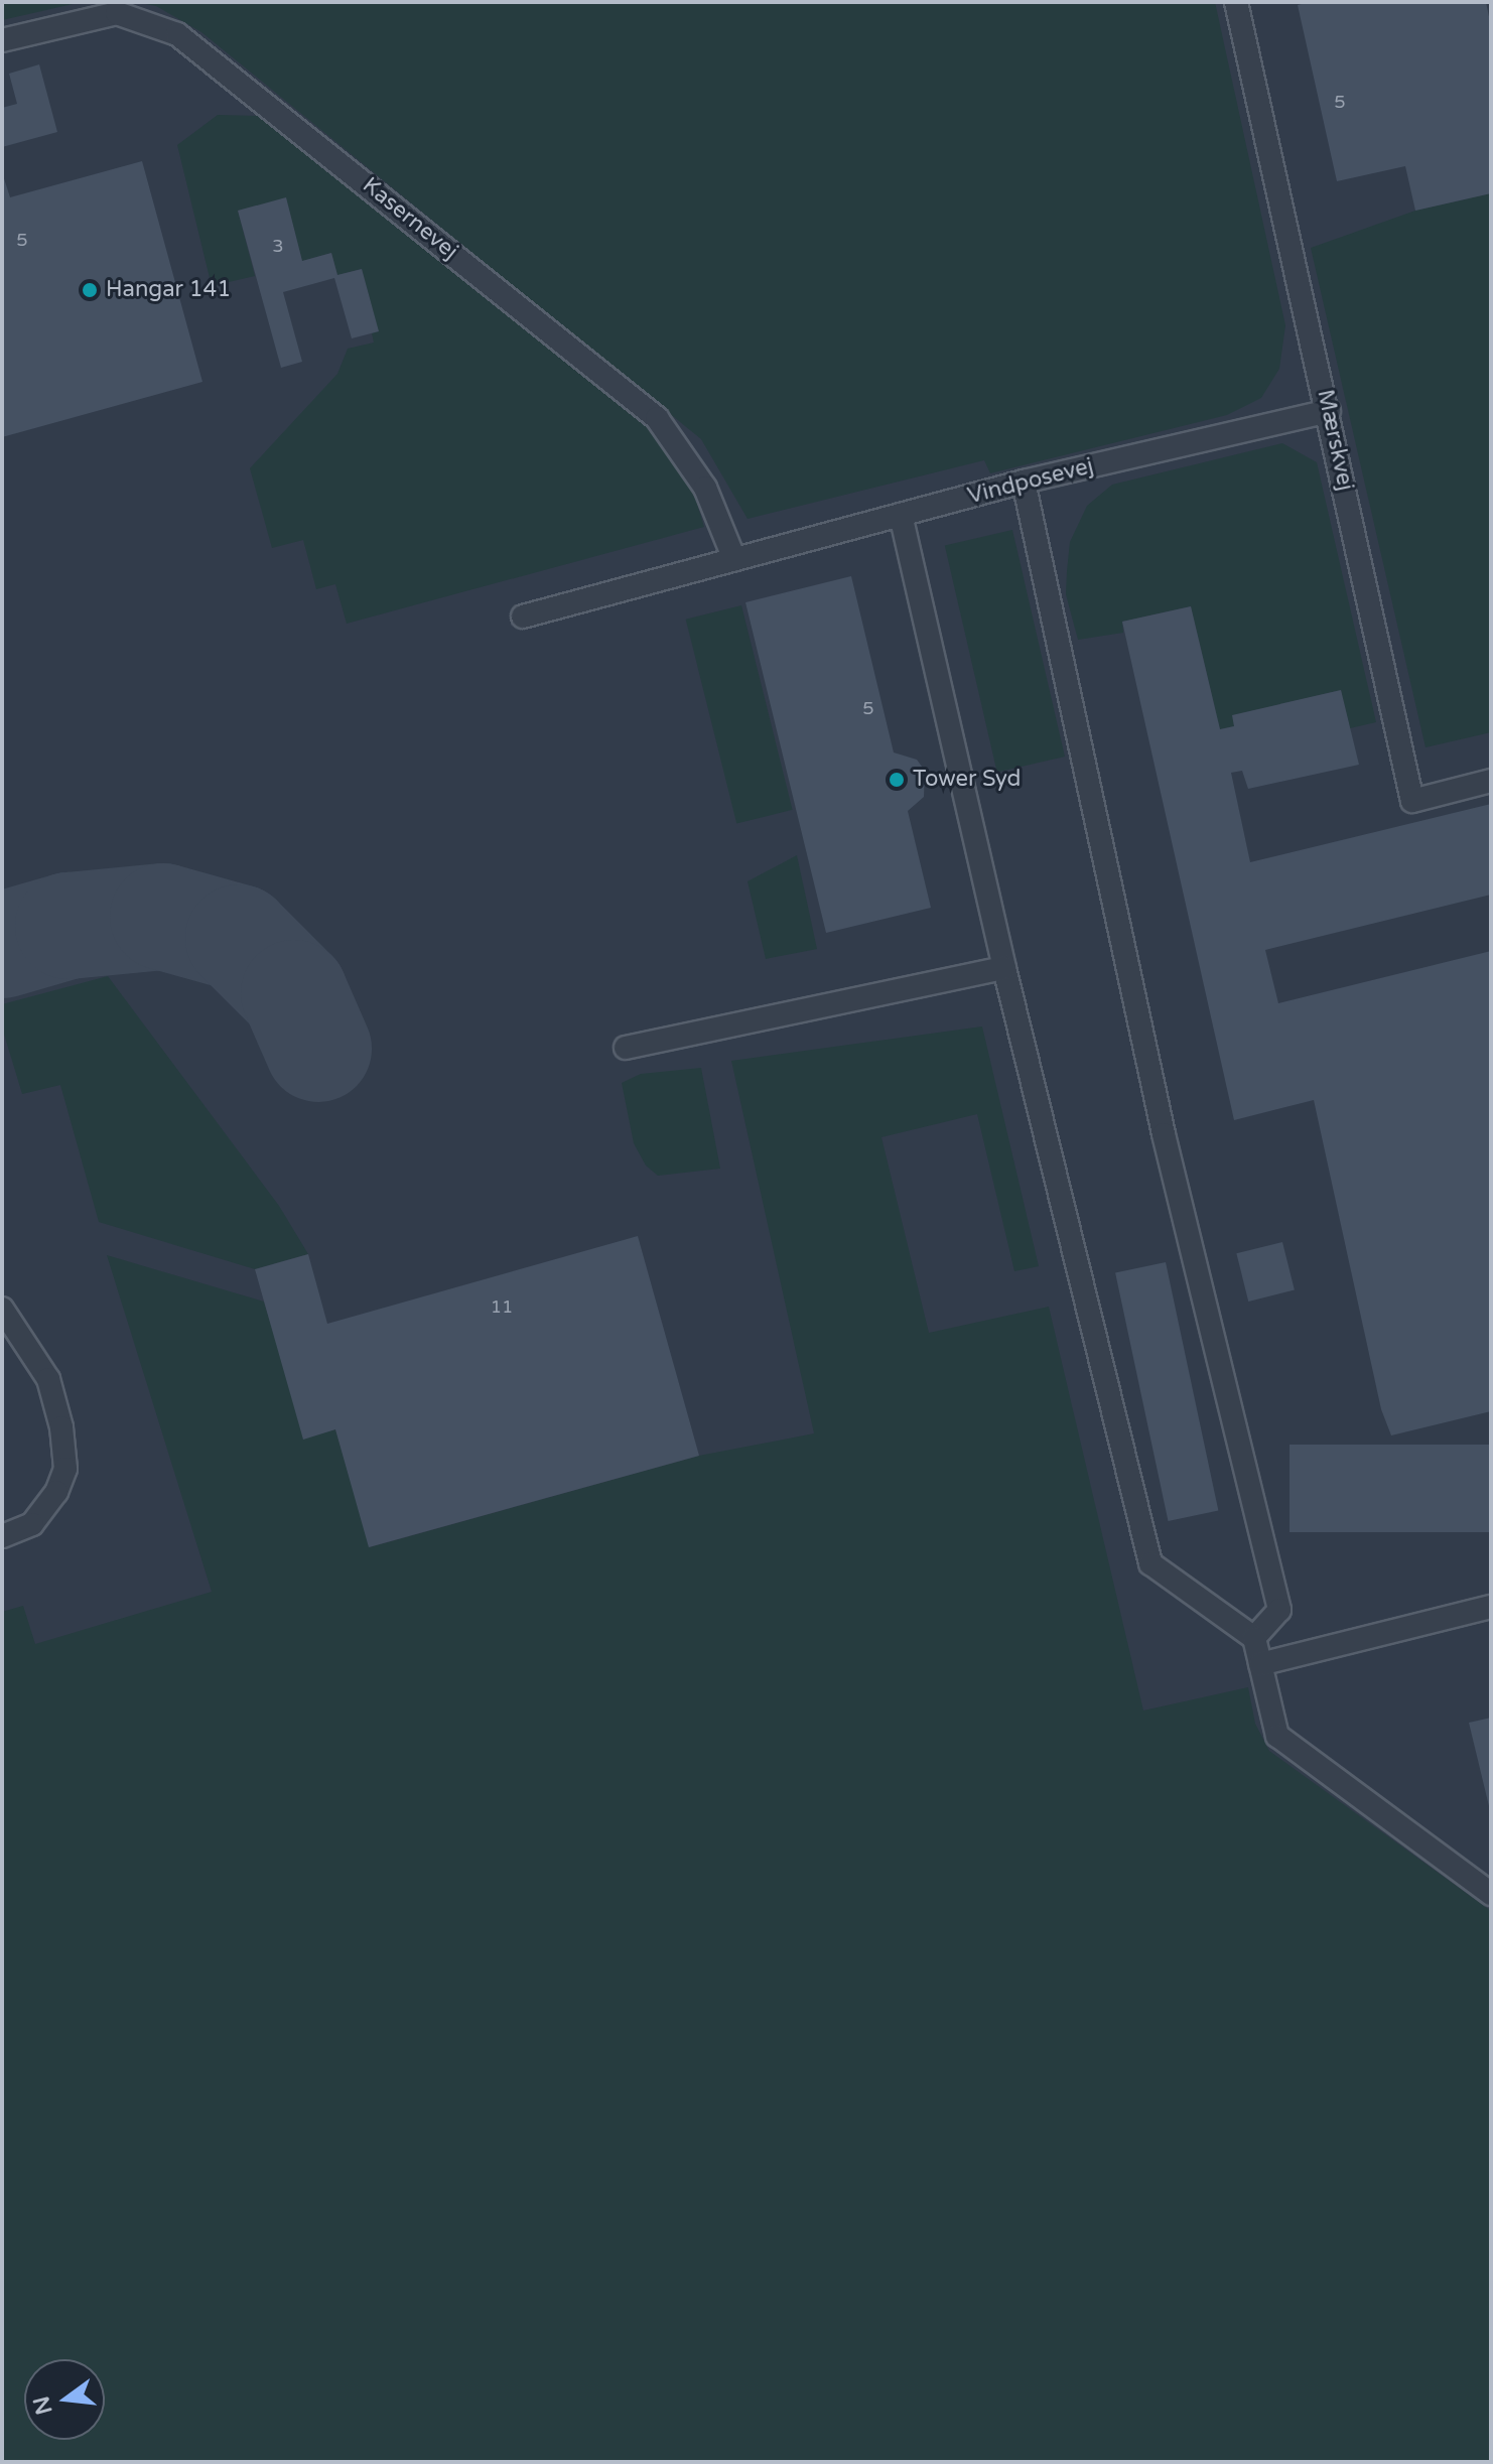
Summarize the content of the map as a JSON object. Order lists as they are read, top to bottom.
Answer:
{
  "streets": {
    "lane": ["Kasernevej", "Mærskvej", "Vindposevej"]
  },
  "crossings": [
    ["Kasernevej", "Vindposevej"],
    ["Mærskvej", "Vindposevej"]
  ],
  "places": ["Hangar 141", "Tower Syd"],
  "house_numbers": [
    "5",
    "5",
    "3",
    "5",
    "11"
  ],
  "north": "left"
}
